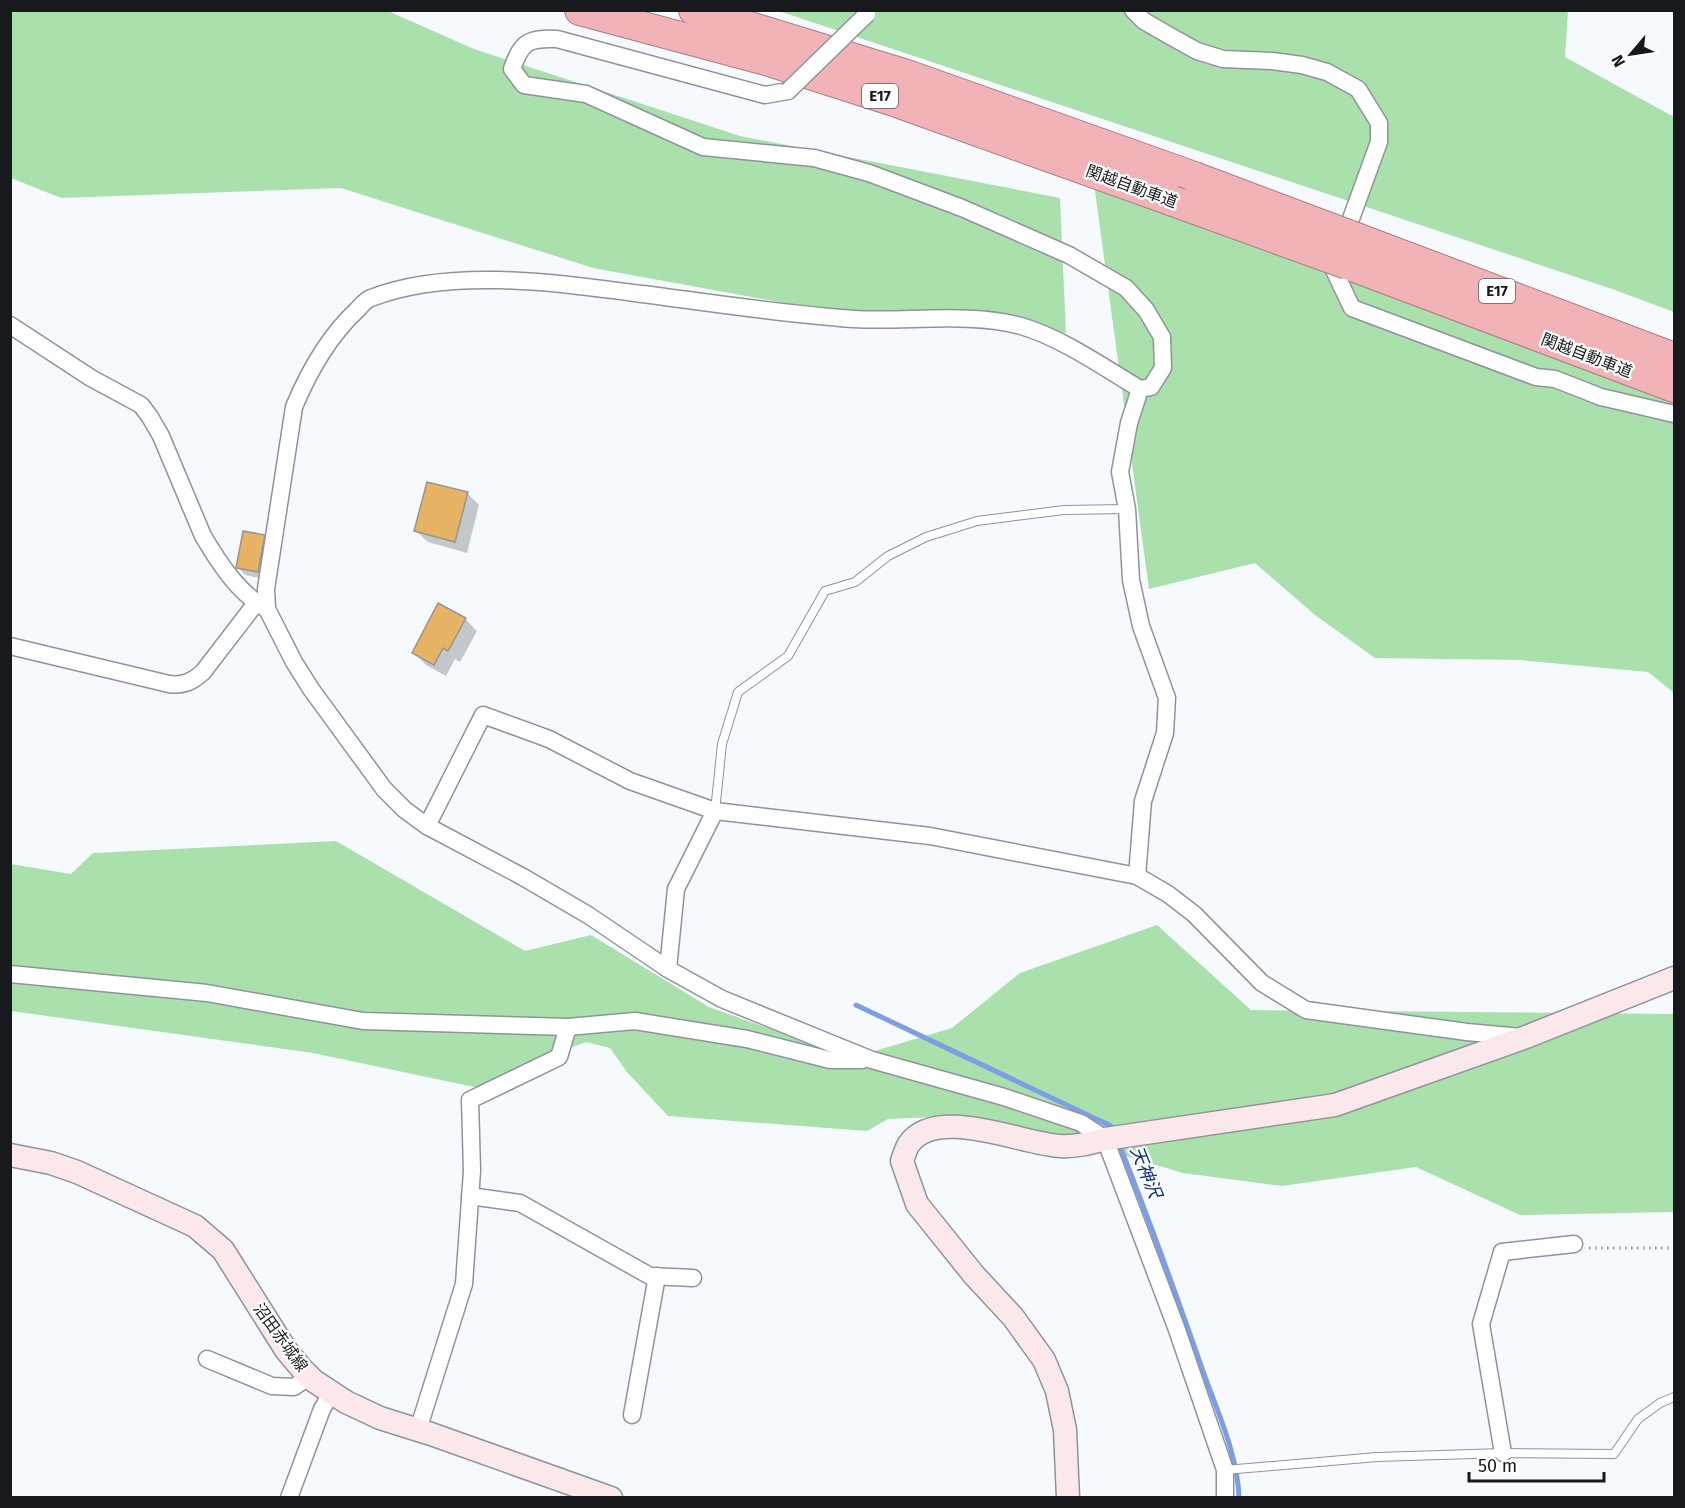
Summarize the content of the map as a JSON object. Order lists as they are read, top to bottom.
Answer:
{
  "streets": {
    "highway": ["E17", "関越自動車道"],
    "street": ["沼田赤城線"]
  },
  "water": ["天神沢"],
  "scale_bar": "50 m",
  "north": "bottom left"
}
